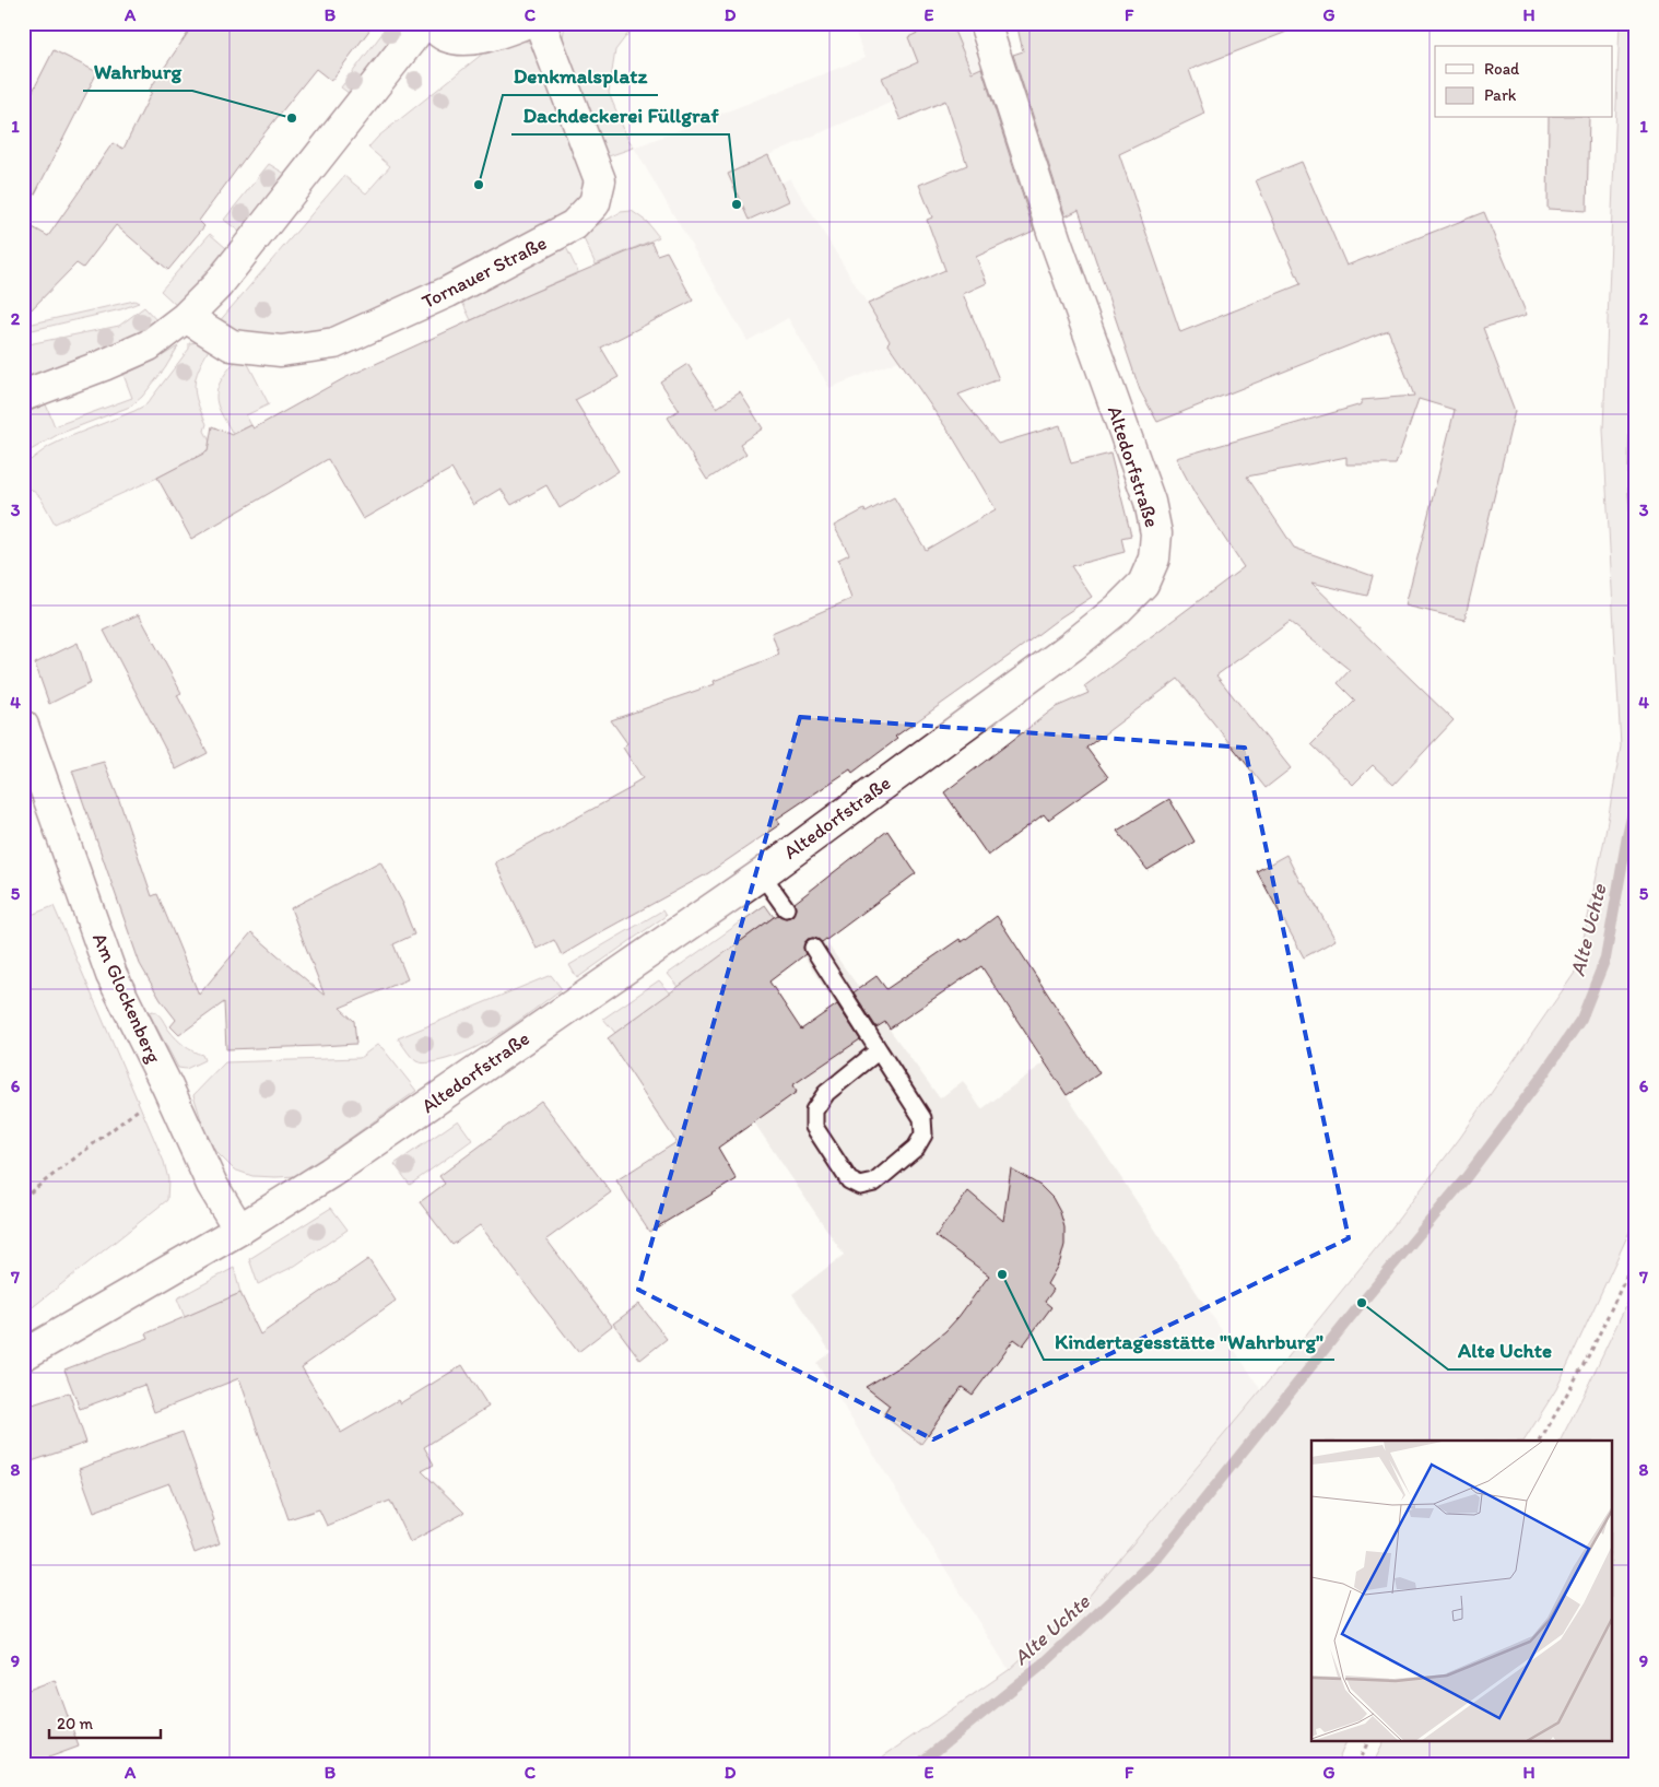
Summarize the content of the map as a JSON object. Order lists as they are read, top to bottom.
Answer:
{
  "streets": {
    "street": ["Tornauer Straße", "Altedorfstraße", "Am Glockenberg"]
  },
  "crossings": [
    ["Altedorfstraße", "Am Glockenberg"]
  ],
  "water": ["Alte Uchte"],
  "places": [
    "Wahrburg",
    "Denkmalsplatz",
    "Dachdeckerei Füllgraf",
    "Kindertagesstätte \"Wahrburg\"",
    "Alte Uchte"
  ],
  "legend": ["Road", "Park"],
  "scale_bar": "20 m",
  "grid": {
    "columns": [
      "A",
      "B",
      "C",
      "D",
      "E",
      "F",
      "G",
      "H"
    ],
    "rows": [
      "1",
      "2",
      "3",
      "4",
      "5",
      "6",
      "7",
      "8",
      "9"
    ]
  }
}
